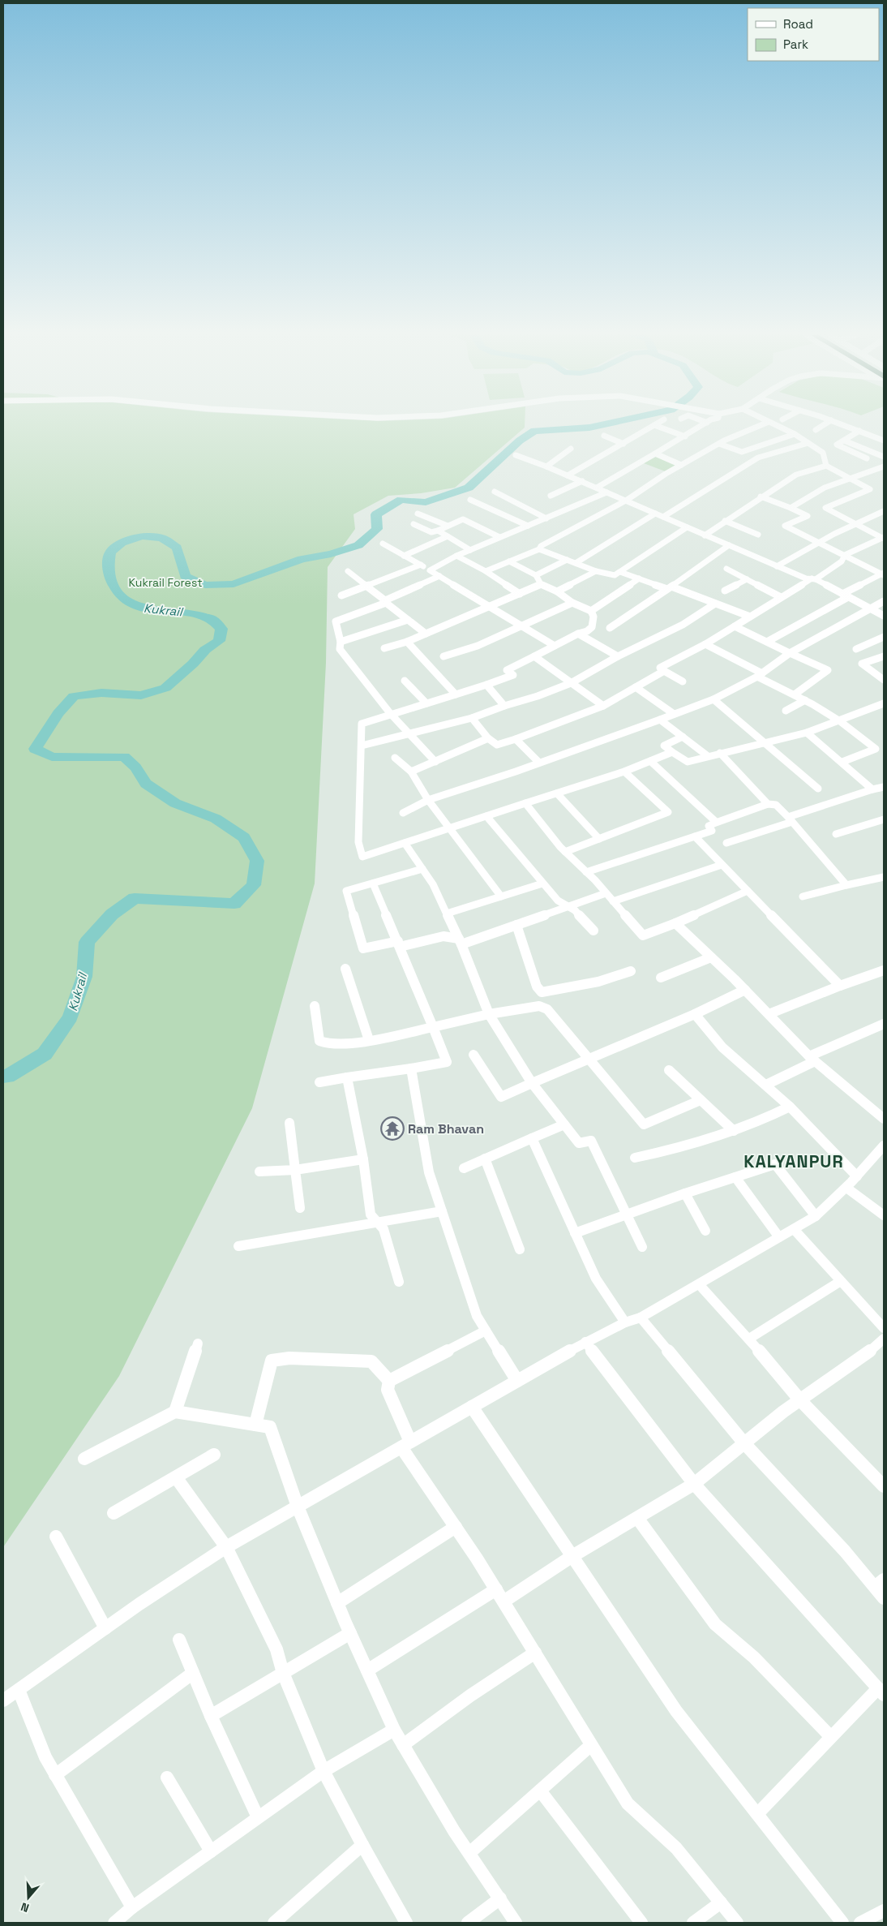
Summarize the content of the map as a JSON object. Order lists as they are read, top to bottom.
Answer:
{
  "districts": ["KALYANPUR"],
  "water": ["Kukrail"],
  "parks": ["Kukrail Forest"],
  "places": {
    "temple": ["Ram Bhavan"]
  },
  "legend": ["Road", "Park"],
  "north": "bottom"
}
